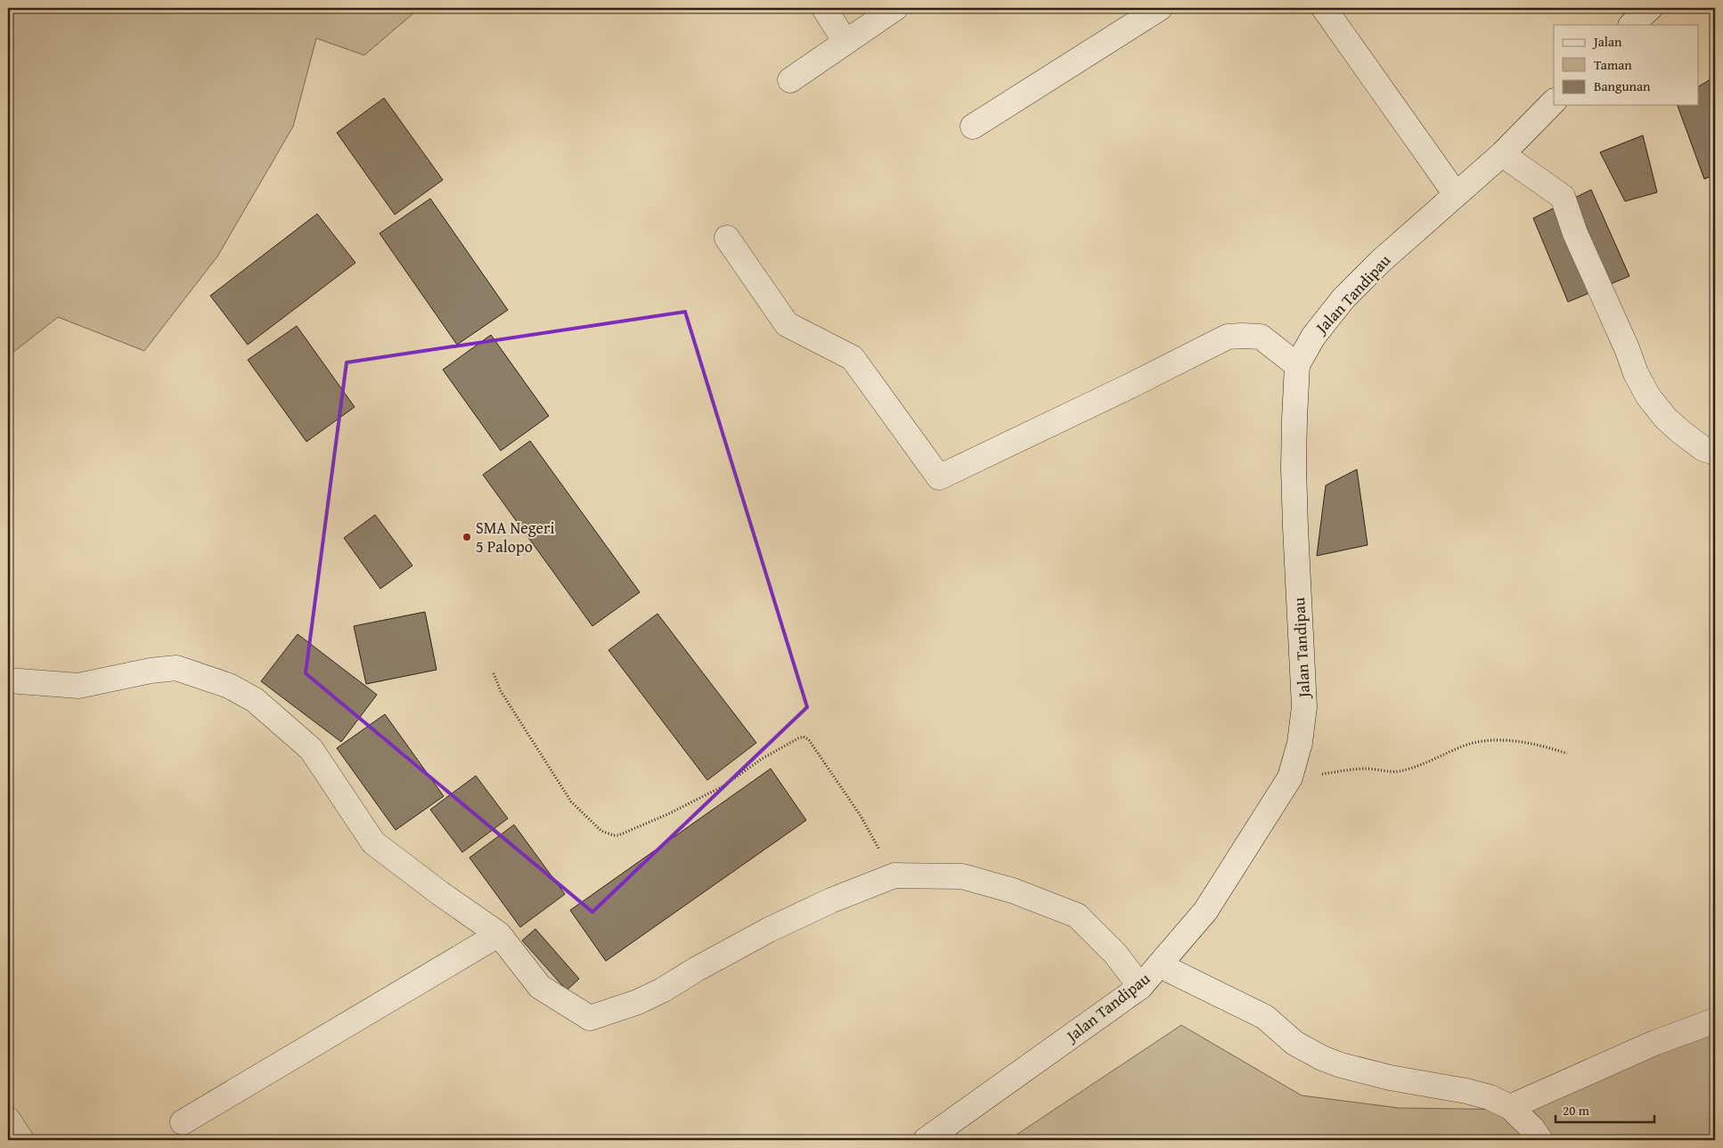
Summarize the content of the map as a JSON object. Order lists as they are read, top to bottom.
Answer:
{
  "streets": {
    "street": ["Jalan Tandipau"]
  },
  "places": ["SMA Negeri 5 Palopo"],
  "legend": ["Jalan", "Taman", "Bangunan"],
  "scale_bar": "20 m"
}
